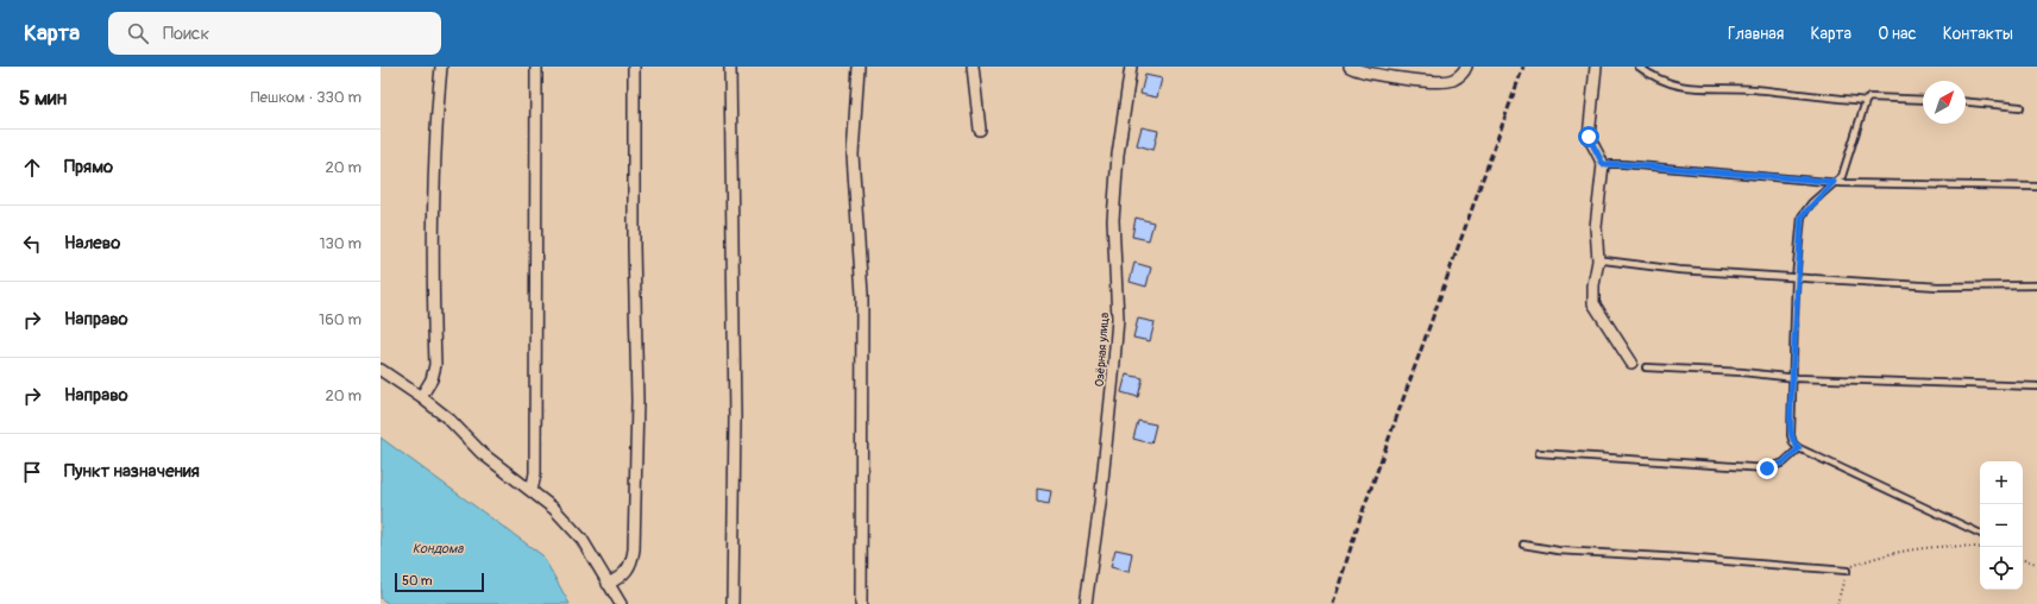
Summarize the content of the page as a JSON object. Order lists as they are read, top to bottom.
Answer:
{
  "streets": {
    "street": ["Озёрная улица"]
  },
  "water": ["Кондома"],
  "scale_bar": "50 m",
  "north": "top right",
  "page": {
    "header": "Карта",
    "search": "Поиск",
    "nav": [
      "Главная",
      "Карта",
      "О нас",
      "Контакты"
    ],
    "heading": ["5 мин", "Пешком · 330 m"],
    "list": [
      ["Прямо", "20 m"],
      ["Налево", "130 m"],
      ["Направо", "160 m"],
      ["Направо", "20 m"],
      "Пункт назначения"
    ],
    "map_buttons": ["+", "−"],
    "scale": "50 m"
  }
}
